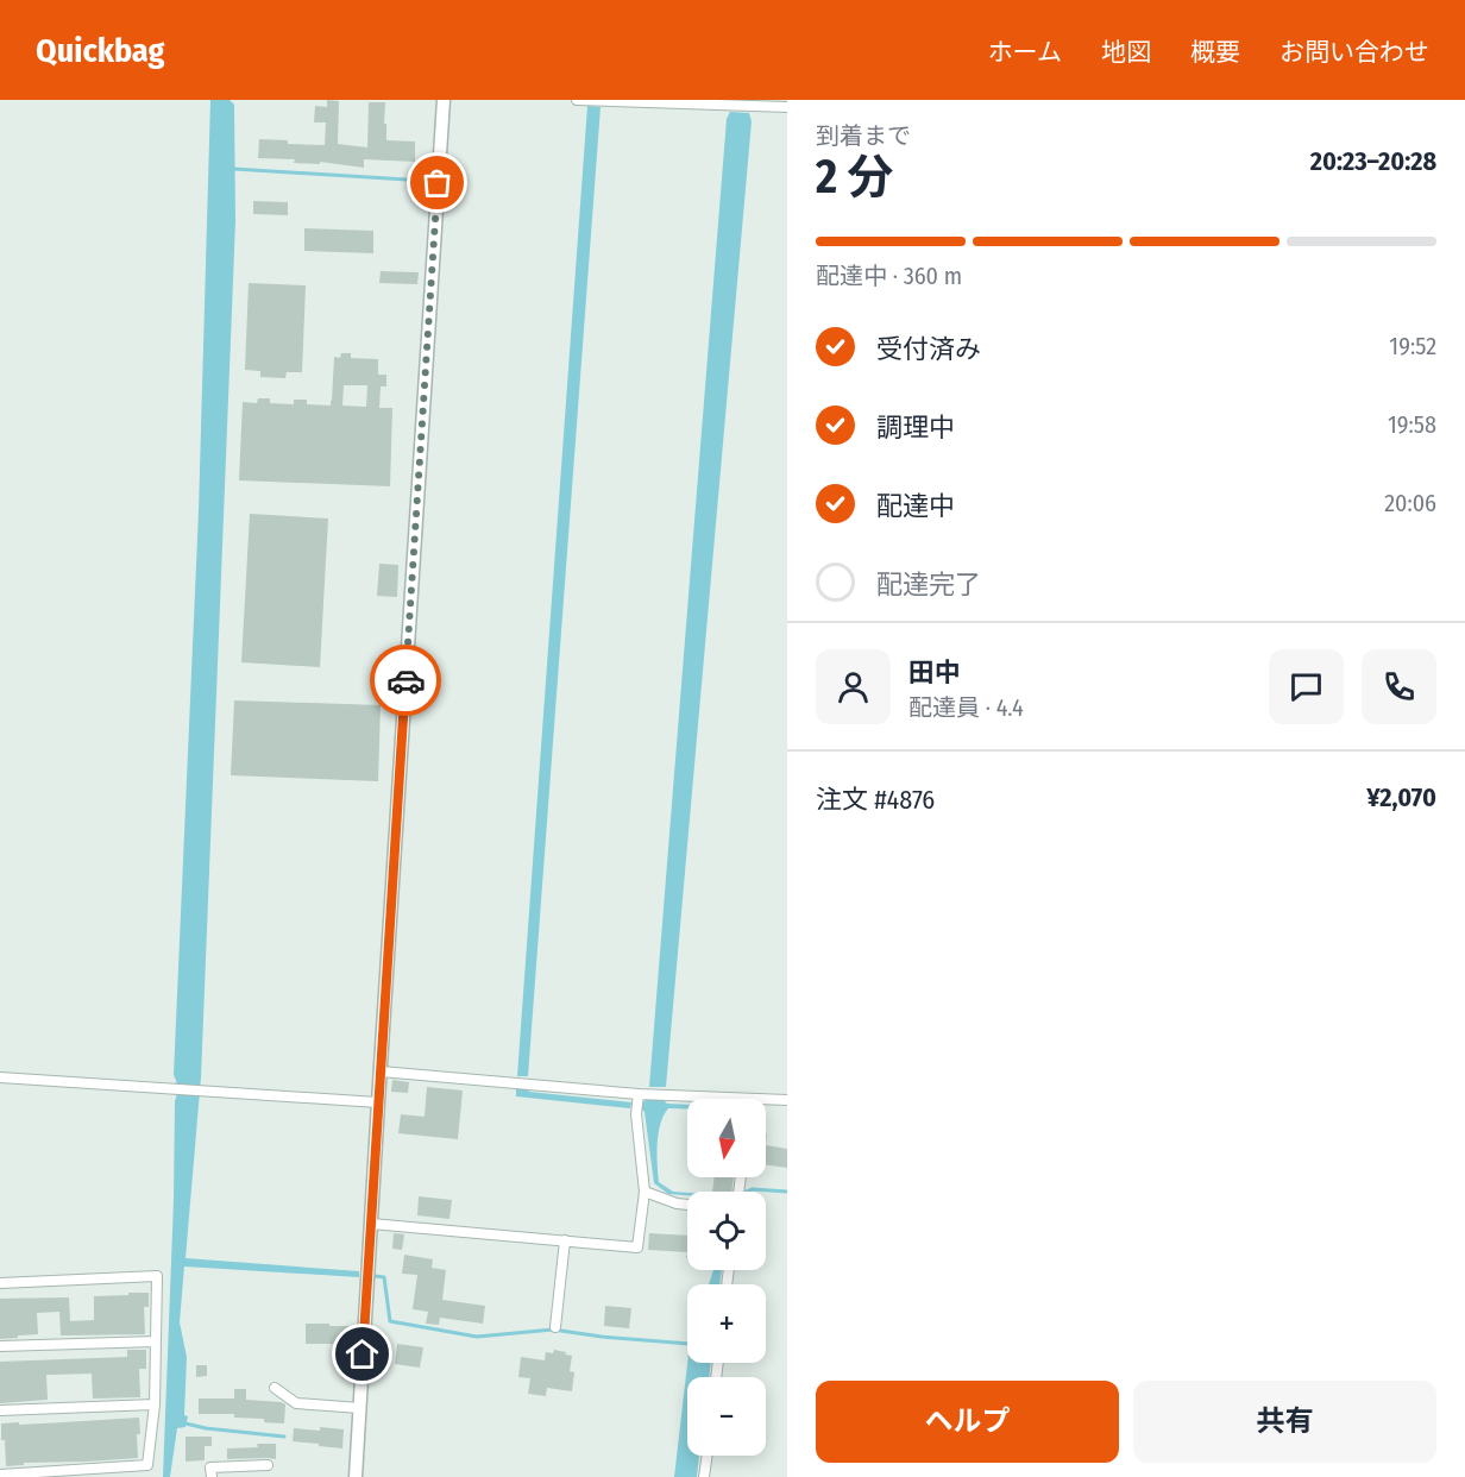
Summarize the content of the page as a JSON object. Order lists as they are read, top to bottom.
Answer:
{
  "north": "bottom",
  "page": {
    "header": "Quickbag",
    "nav": [
      "ホーム",
      "地図",
      "概要",
      "お問い合わせ"
    ],
    "heading": ["2 分", "到着まで", "20:23–20:28"],
    "panel": [
      "田中",
      "配達員 · 4.4",
      "注文 #4876",
      "¥2,070"
    ],
    "bar": "配達中 · 360 m",
    "list": [
      ["受付済み", "19:52"],
      ["調理中", "19:58"],
      ["配達中", "20:06"],
      "配達完了"
    ],
    "map_buttons": ["+", "−"],
    "buttons": ["ヘルプ", "共有"]
  }
}
